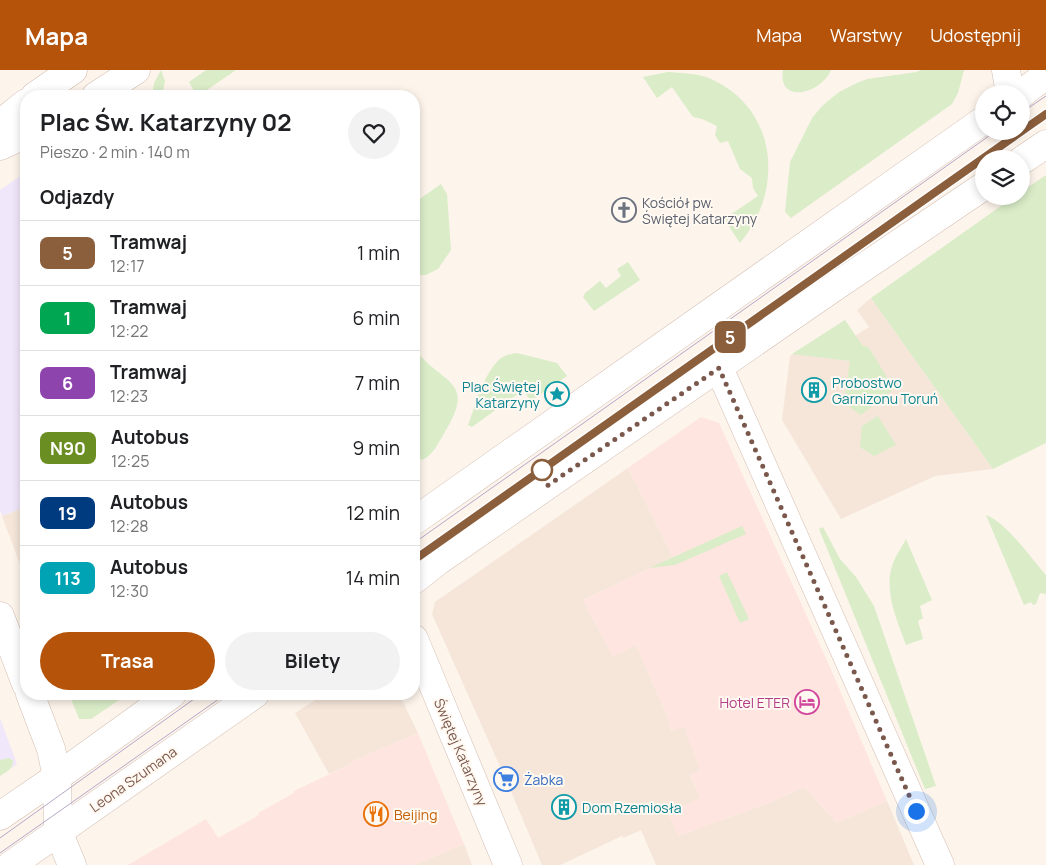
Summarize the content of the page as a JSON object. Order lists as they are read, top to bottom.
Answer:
{
  "streets": {
    "street": ["Świętej Katarzyny", "Leona Szumana"]
  },
  "places": {
    "church": ["Kościół pw. Świętej Katarzyny"],
    "building": ["Probostwo Garnizonu Toruń", "Dom Rzemiosła"],
    "place": ["Plac Świętej Katarzyny"],
    "hotel": ["Hotel ETER"],
    "supermarket": ["Żabka"],
    "restaurant": ["Beijing"]
  },
  "lines": ["tram line 5"],
  "page": {
    "header": "Mapa",
    "nav": ["Mapa", "Warstwy", "Udostępnij"],
    "on_map": "5",
    "heading": [
      ["Plac Św. Katarzyny 02", "Pieszo · 2 min · 140 m"],
      "Odjazdy"
    ],
    "list": [
      {
        "mark": "5",
        "name": "Tramwaj",
        "note": "12:17",
        "value": "1 min"
      },
      {
        "mark": "1",
        "name": "Tramwaj",
        "note": "12:22",
        "value": "6 min"
      },
      {
        "mark": "6",
        "name": "Tramwaj",
        "note": "12:23",
        "value": "7 min"
      },
      {
        "mark": "N90",
        "name": "Autobus",
        "note": "12:25",
        "value": "9 min"
      },
      {
        "mark": "19",
        "name": "Autobus",
        "note": "12:28",
        "value": "12 min"
      },
      {
        "mark": "113",
        "name": "Autobus",
        "note": "12:30",
        "value": "14 min"
      }
    ],
    "buttons": ["Trasa", "Bilety"]
  }
}
